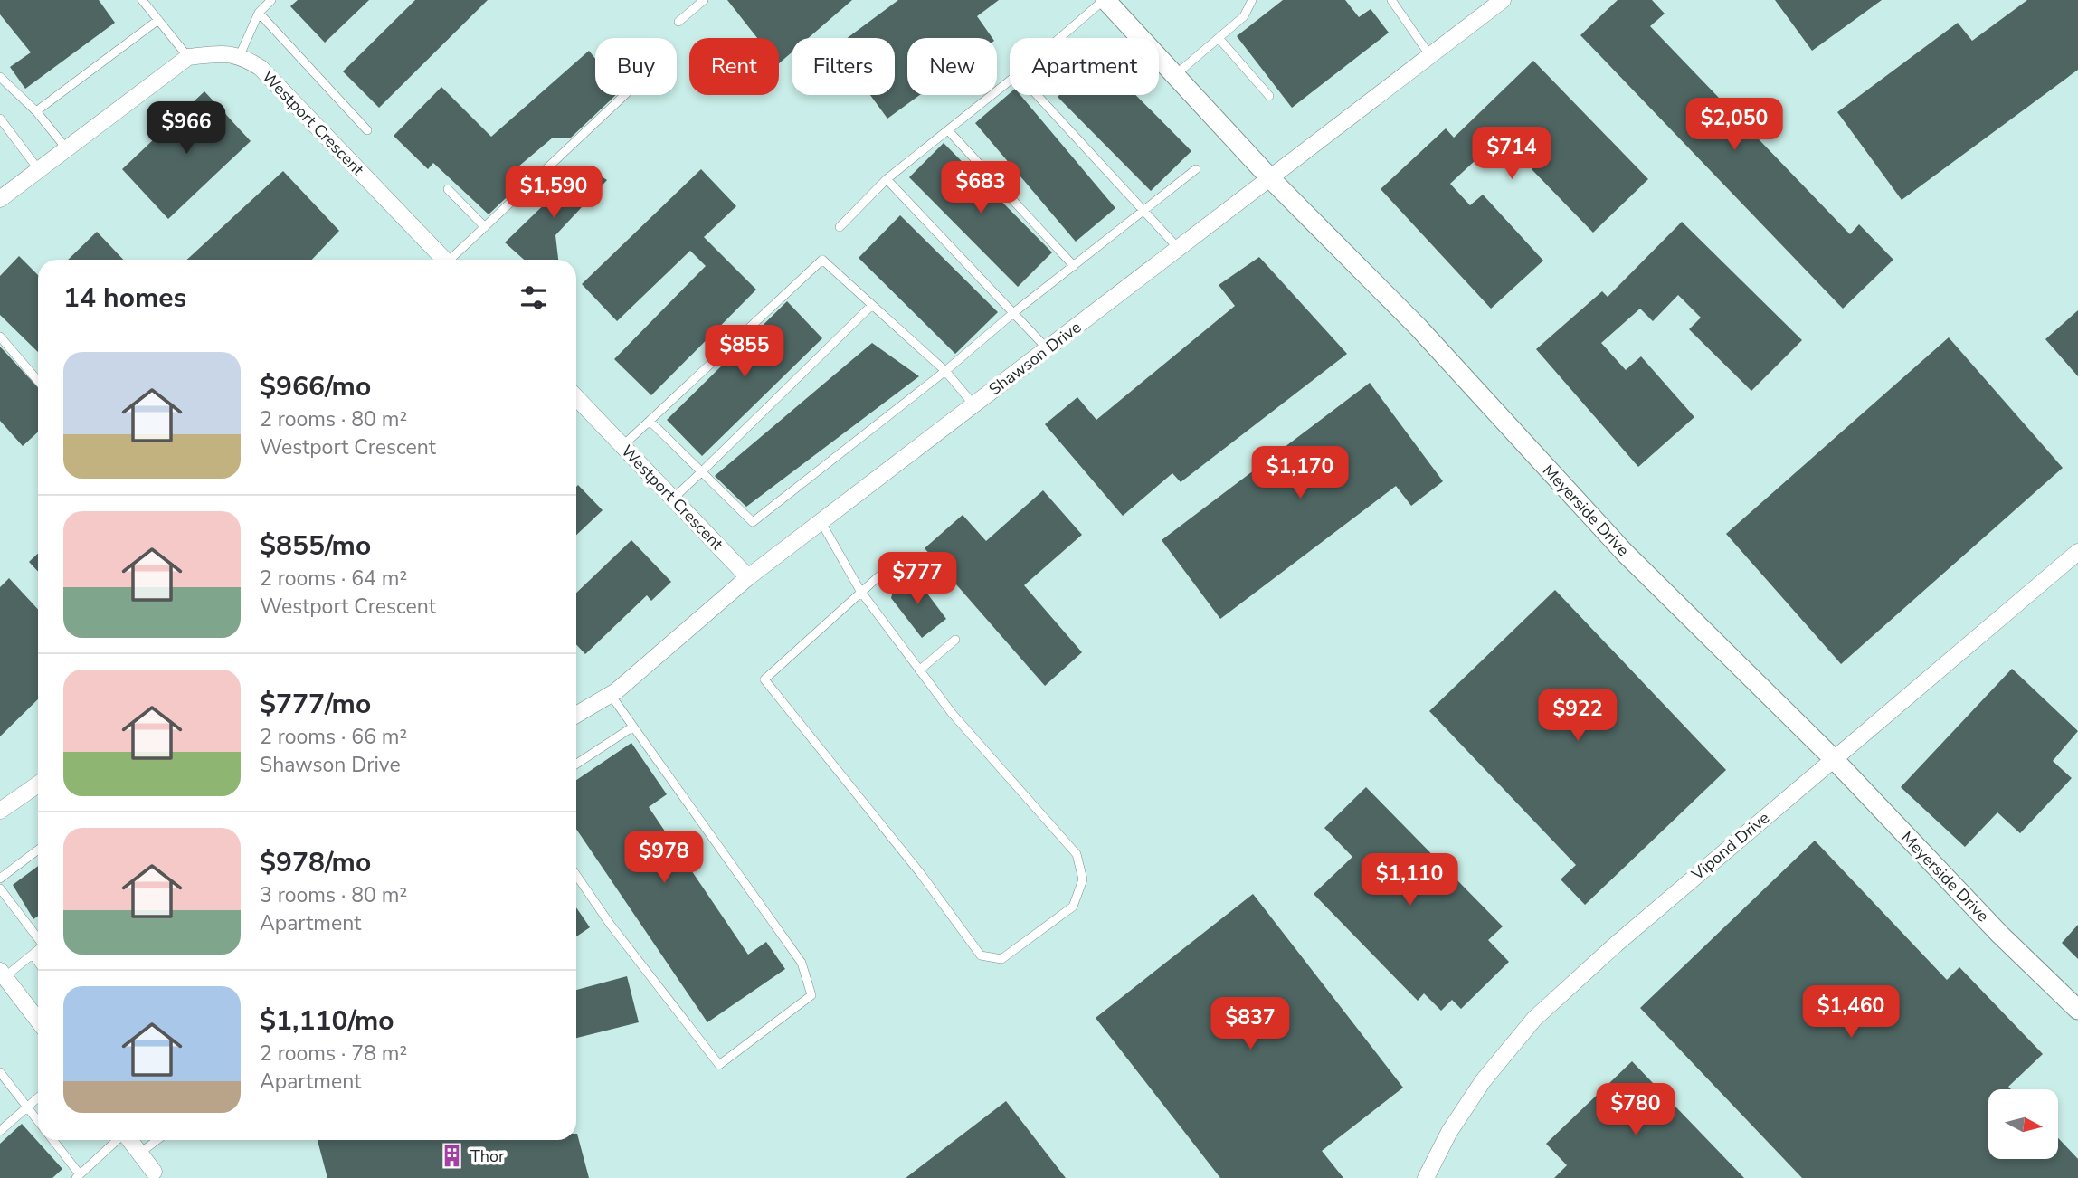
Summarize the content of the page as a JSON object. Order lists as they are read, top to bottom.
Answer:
{
  "streets": {
    "street": [
      "Westport Crescent",
      "Shawson Drive",
      "Meyerside Drive",
      "Vipond Drive"
    ]
  },
  "crossings": [
    ["Westport Crescent", "Shawson Drive"],
    ["Shawson Drive", "Meyerside Drive"],
    ["Meyerside Drive", "Vipond Drive"]
  ],
  "places": {
    "building": ["Thor"]
  },
  "north": "right",
  "page": {
    "chip": [
      "Buy",
      "Rent",
      "Filters",
      "New",
      "Apartment"
    ],
    "price": [
      "$2,050",
      "$966",
      "$714",
      "$683",
      "$1,590",
      "$855",
      "$1,170",
      "$777",
      "$922",
      "$978",
      "$1,110",
      "$1,460",
      "$837",
      "$780"
    ],
    "heading": "14 homes",
    "list": [
      {
        "name": "$966/mo",
        "note": "2 rooms · 80 m² · Westport Crescent"
      },
      {
        "name": "$855/mo",
        "note": "2 rooms · 64 m² · Westport Crescent"
      },
      {
        "name": "$777/mo",
        "note": "2 rooms · 66 m² · Shawson Drive"
      },
      {
        "name": "$978/mo",
        "note": "3 rooms · 80 m² · Apartment"
      },
      {
        "name": "$1,110/mo",
        "note": "2 rooms · 78 m² · Apartment"
      }
    ]
  }
}
